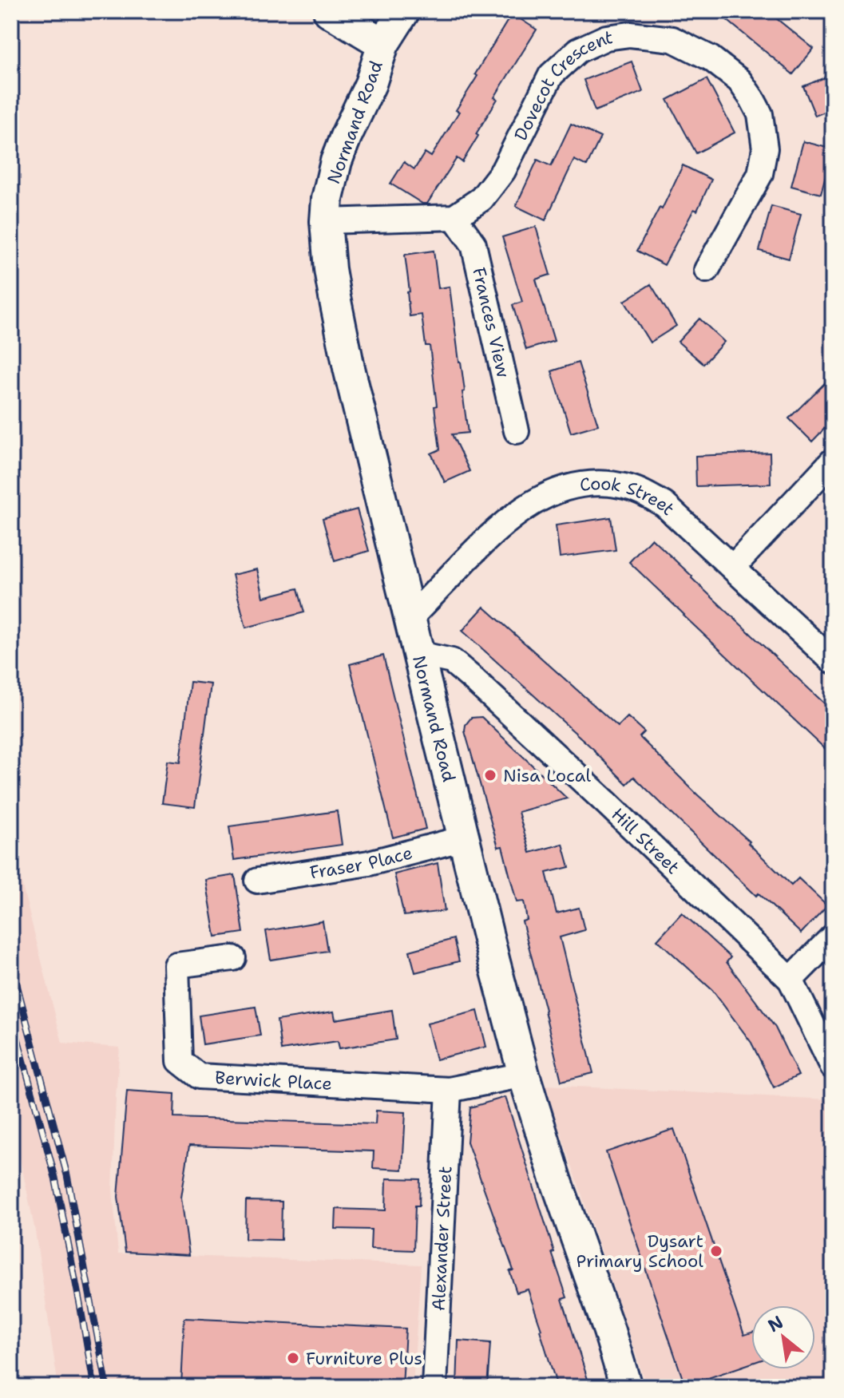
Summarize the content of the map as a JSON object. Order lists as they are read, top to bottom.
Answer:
{
  "streets": {
    "main road": ["Normand Road"],
    "street": [
      "Dovecot Crescent",
      "Frances View",
      "Cook Street",
      "Hill Street",
      "Fraser Place",
      "Berwick Place",
      "Alexander Street"
    ]
  },
  "crossings": [
    ["Dovecot Crescent", "Frances View"],
    ["Normand Road", "Cook Street"],
    ["Normand Road", "Hill Street"],
    ["Normand Road", "Fraser Place"],
    ["Normand Road", "Berwick Place"],
    ["Berwick Place", "Alexander Street"]
  ],
  "places": ["Nisa Local", "Dysart Primary School", "Furniture Plus"],
  "north": "top left"
}
